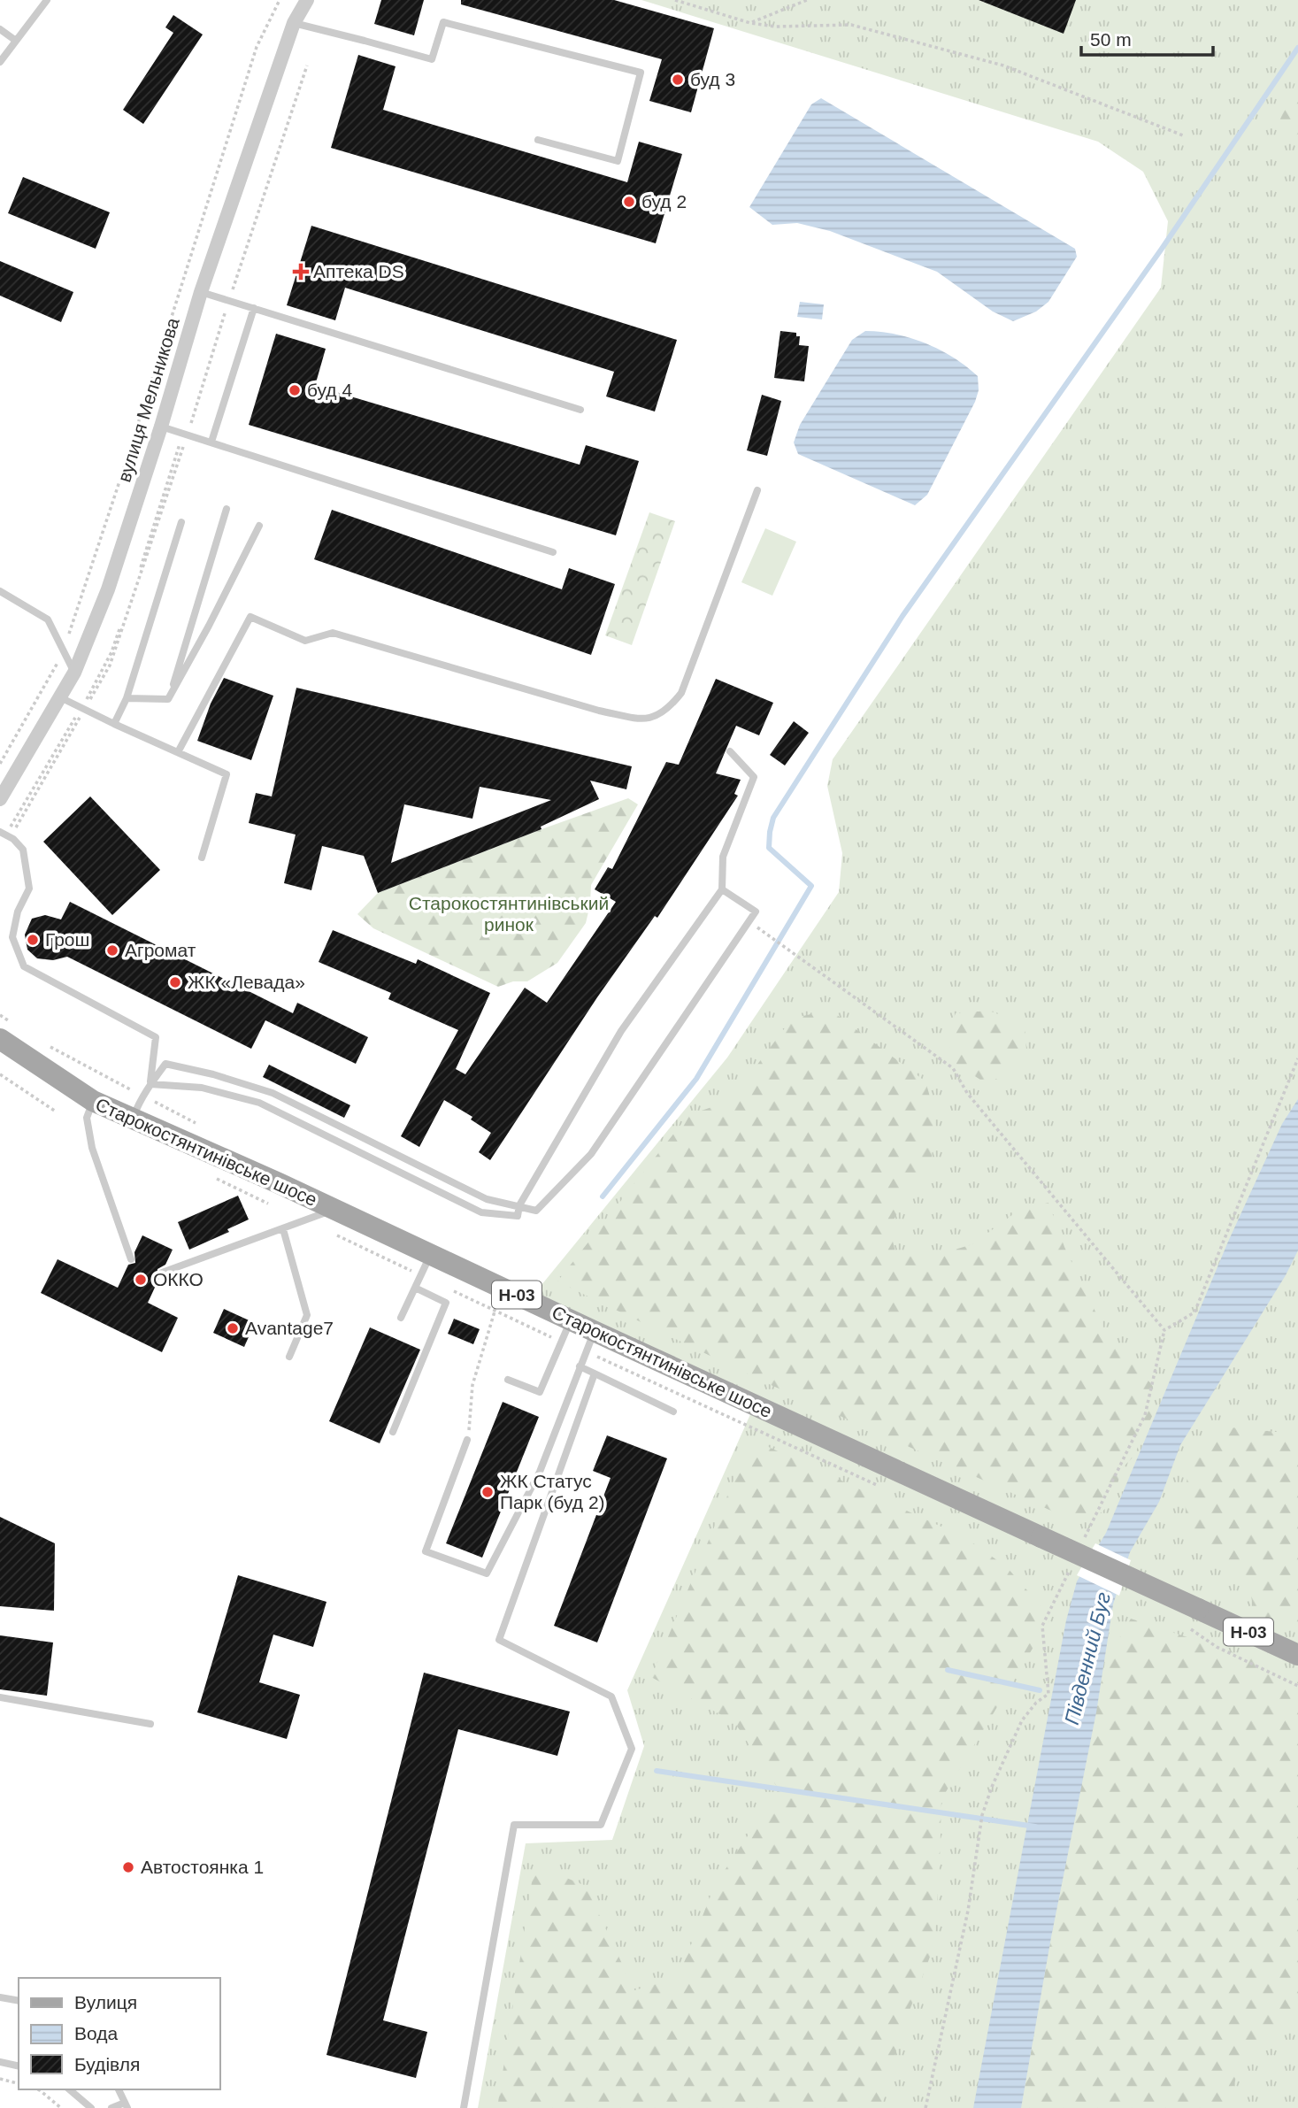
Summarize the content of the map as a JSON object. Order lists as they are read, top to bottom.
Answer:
{
  "streets": {
    "main road": ["Старокостянтинівське шосе", "Н-03"],
    "street": ["вулиця Мельникова"]
  },
  "water": ["Південний Буг"],
  "parks": ["Старокостянтинівський ринок"],
  "places": {
    "other": [
      "буд 3",
      "буд 2",
      "буд 4",
      "Грош",
      "Агромат",
      "ЖК «Левада»",
      "ОККО",
      "Avantage7",
      "ЖК Статус Парк (буд 2)",
      "Автостоянка 1"
    ],
    "health": ["Аптека DS"]
  },
  "legend": ["Вулиця", "Вода", "Будівля"],
  "scale_bar": "50 m"
}
